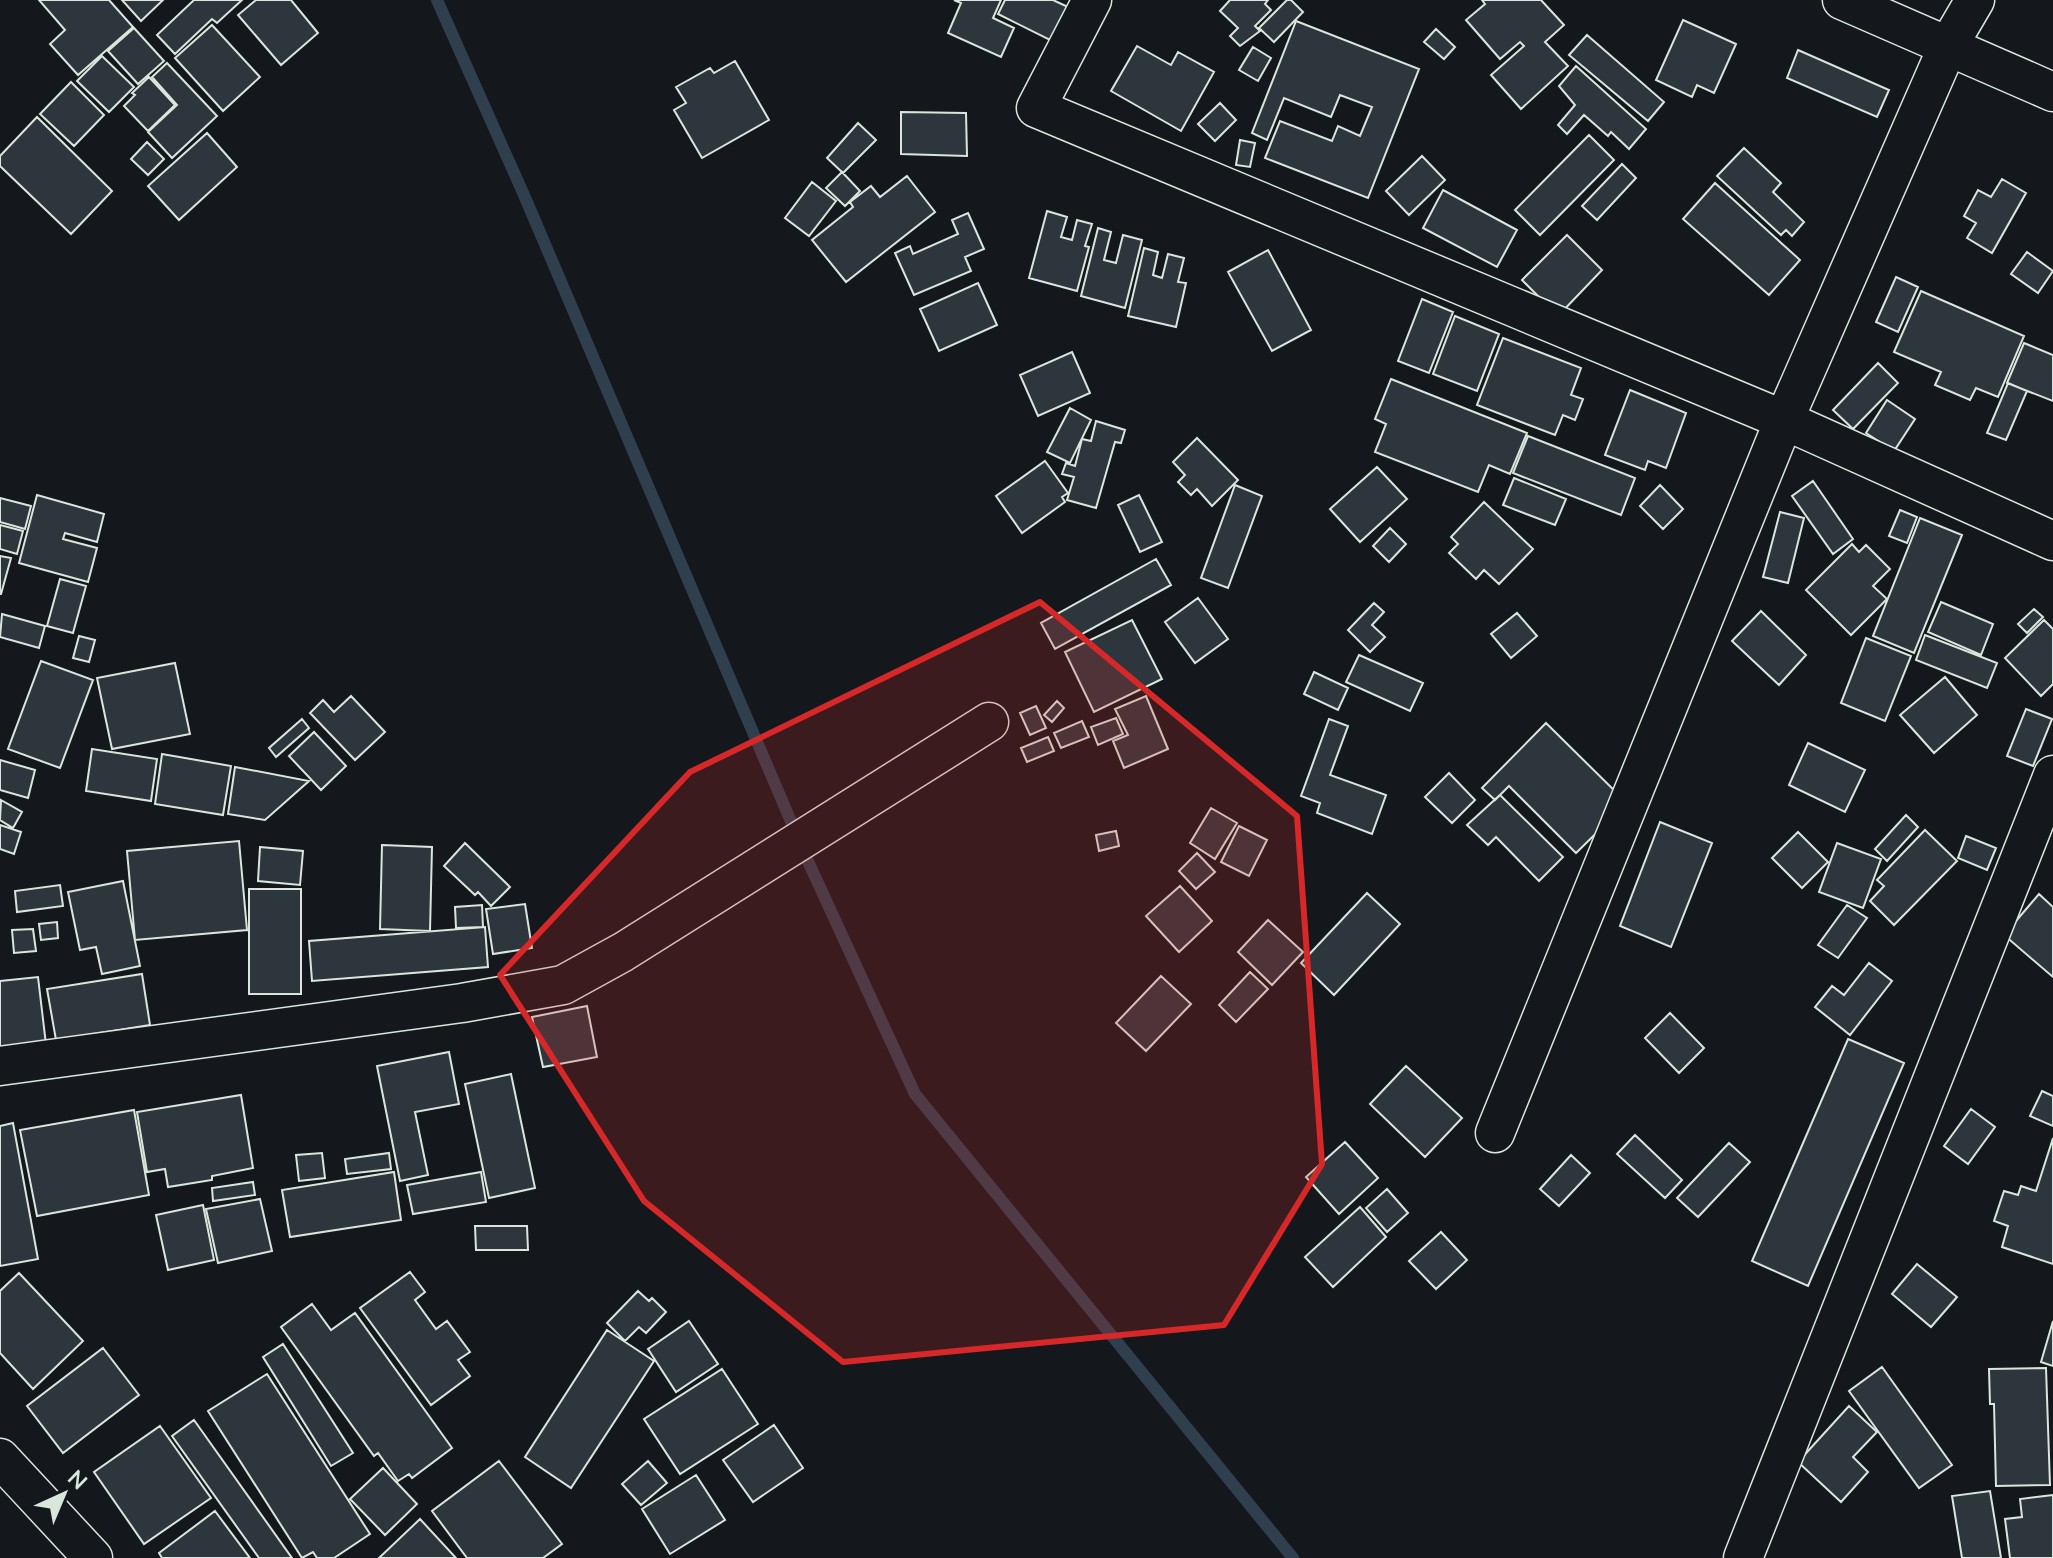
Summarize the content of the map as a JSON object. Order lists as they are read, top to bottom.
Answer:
{
  "north": "top right"
}
